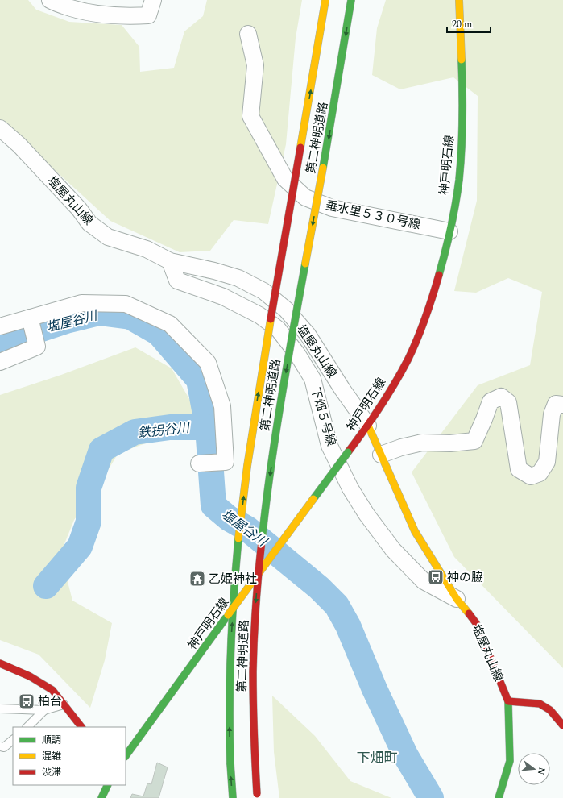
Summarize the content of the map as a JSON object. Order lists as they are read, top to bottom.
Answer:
{
  "streets": {
    "main road": ["第二神明道路", "神戸明石線", "塩屋丸山線"],
    "street": ["垂水里５３０号線", "下畑５号線"]
  },
  "crossings": [
    ["神戸明石線", "塩屋丸山線"],
    ["神戸明石線", "垂水里５３０号線"],
    ["塩屋丸山線", "下畑５号線"]
  ],
  "districts": ["下畑町"],
  "water": ["塩屋谷川", "鉄拐谷川"],
  "places": {
    "bus stop": ["神の脇", "柏台"],
    "temple": ["乙姫神社"]
  },
  "legend": ["順調", "混雑", "渋滞"],
  "scale_bar": "20 m",
  "north": "right"
}
